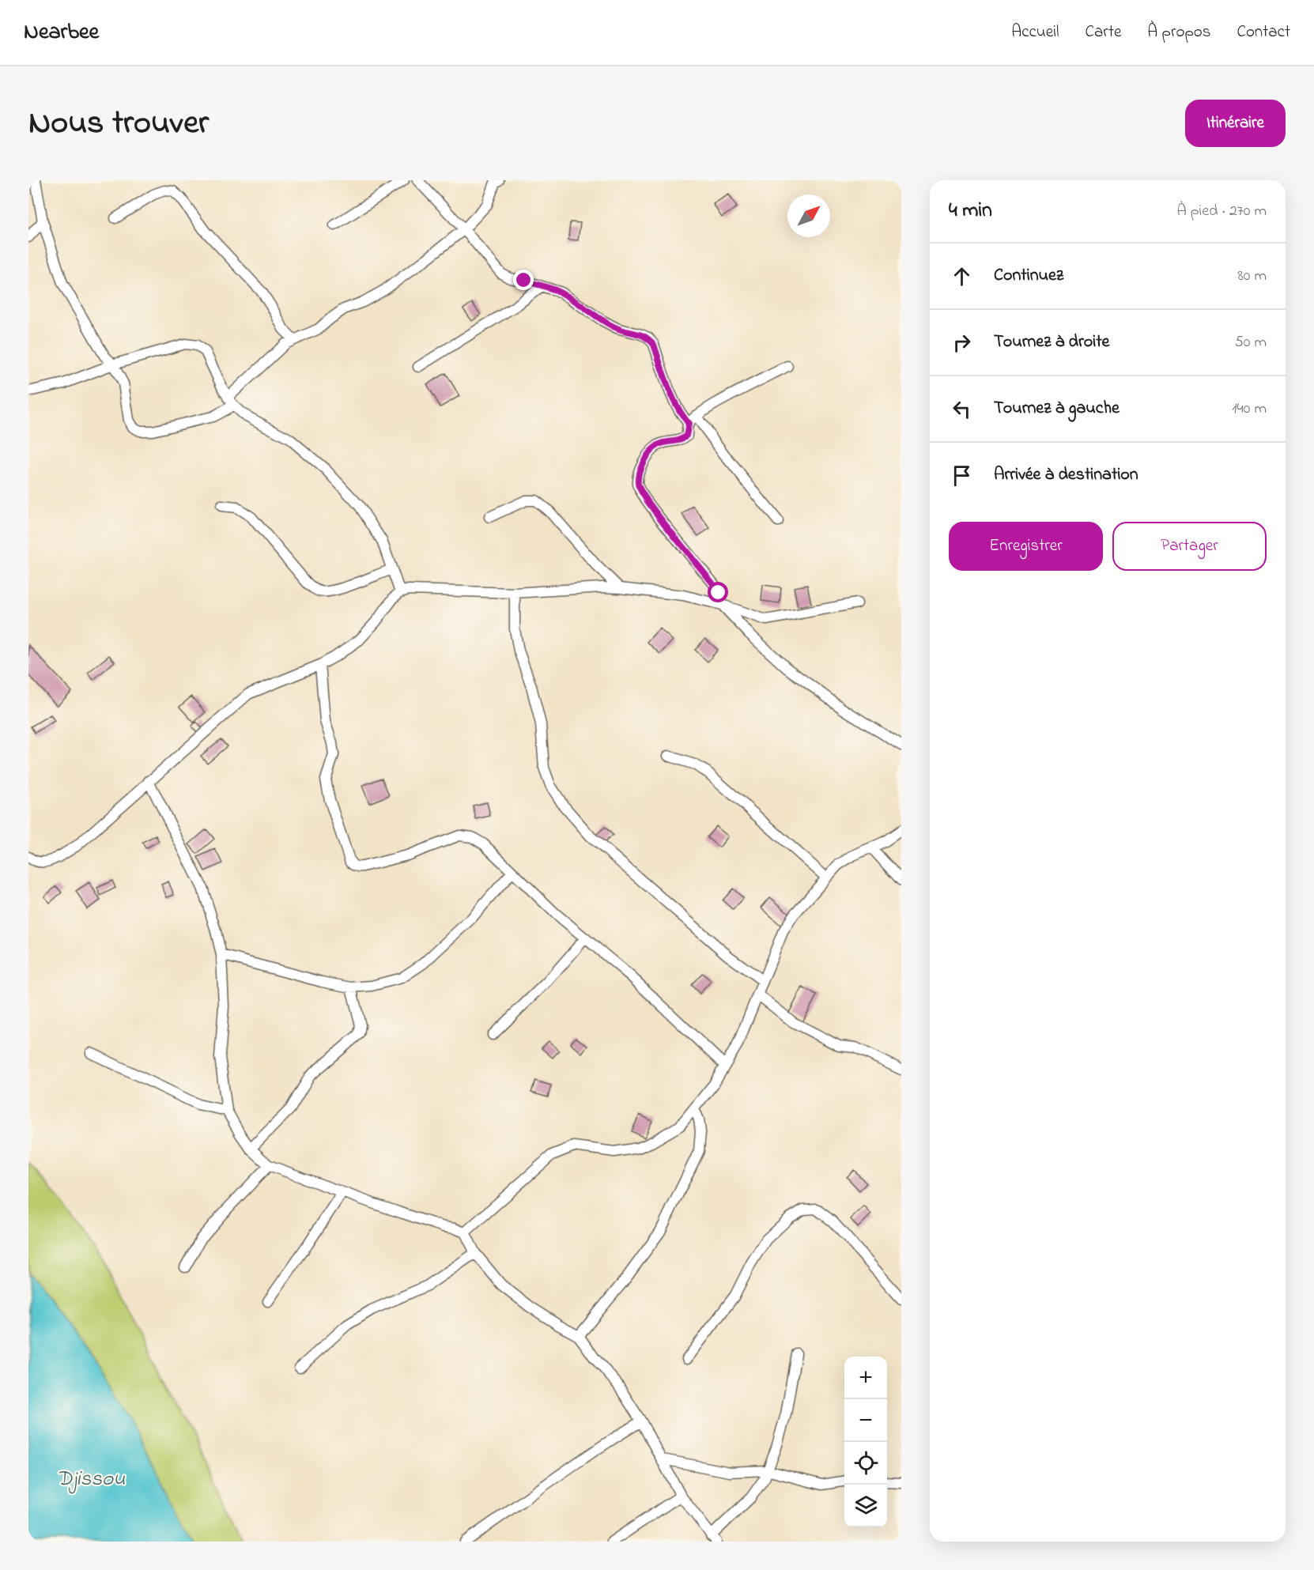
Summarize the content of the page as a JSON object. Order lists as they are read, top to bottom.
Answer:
{
  "water": ["Djissou"],
  "north": "top right",
  "page": {
    "header": "Nearbee",
    "nav": [
      "Accueil",
      "Carte",
      "À propos",
      "Contact"
    ],
    "title": "Nous trouver",
    "buttons": [
      "Itinéraire",
      ["Enregistrer", "Partager"]
    ],
    "heading": ["4 min", "À pied · 270 m"],
    "list": [
      ["Continuez", "80 m"],
      ["Tournez à droite", "50 m"],
      ["Tournez à gauche", "140 m"],
      "Arrivée à destination"
    ],
    "map_buttons": ["+", "−"]
  }
}
